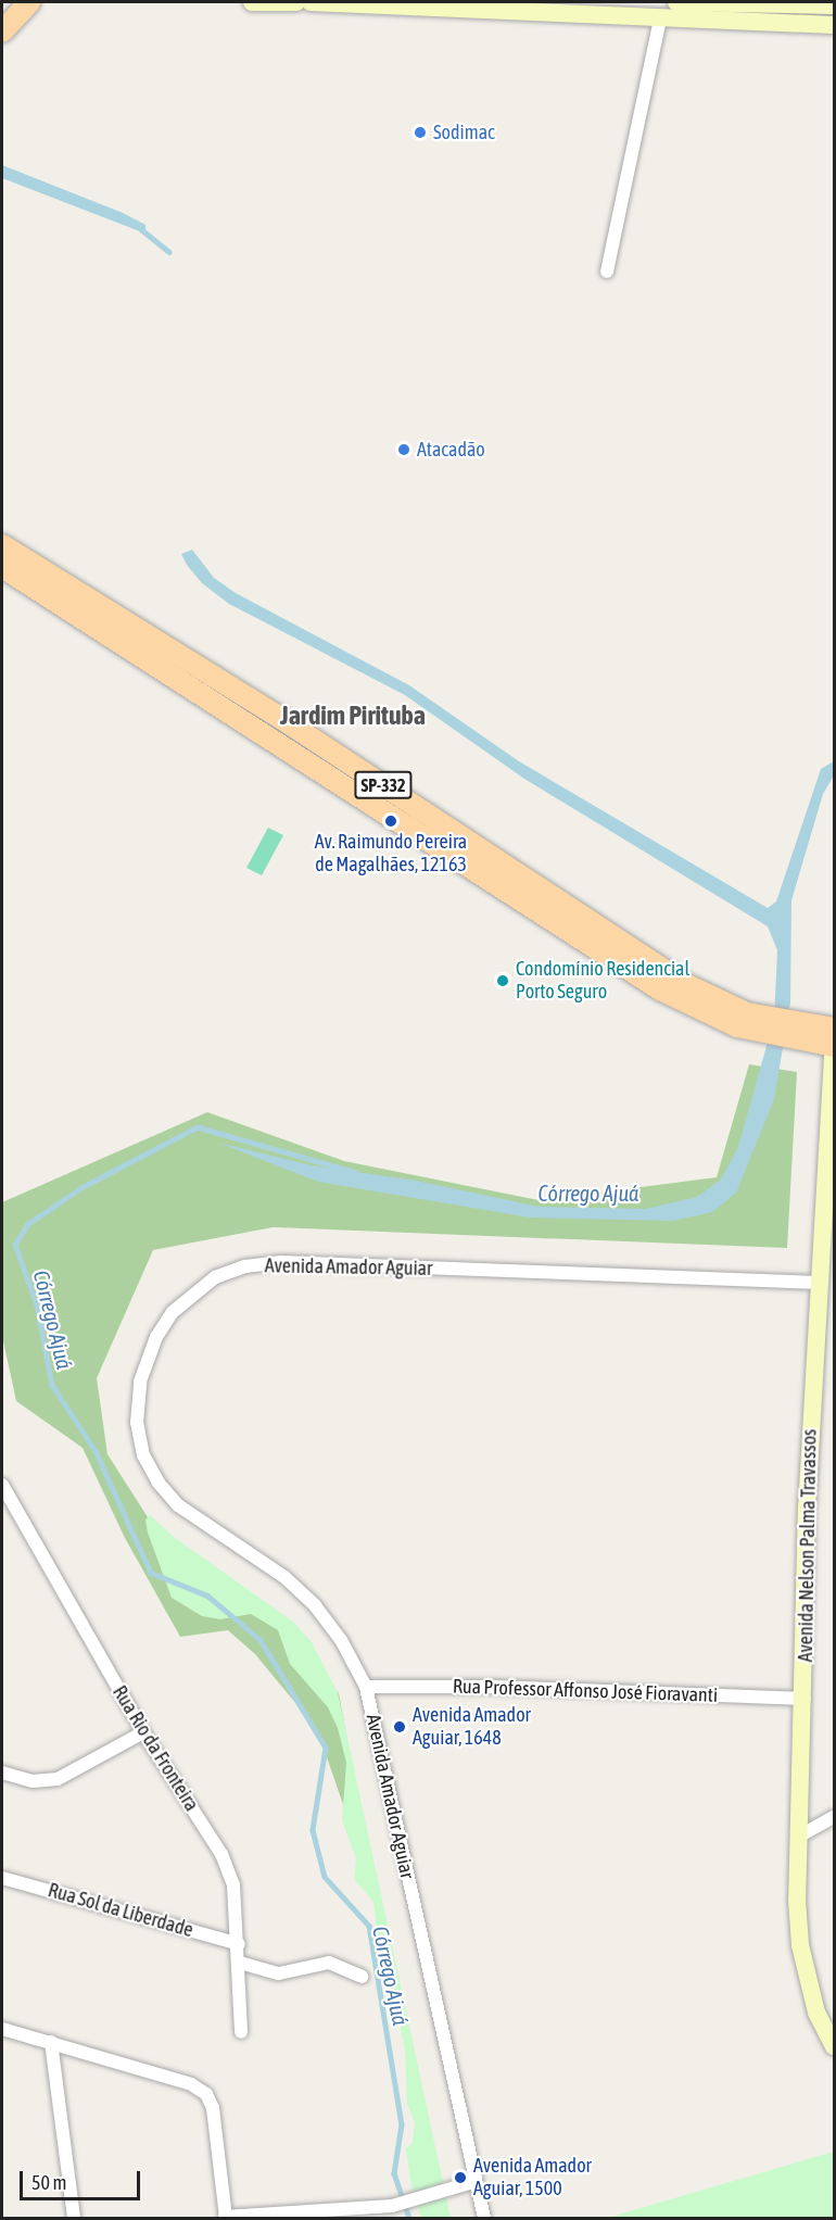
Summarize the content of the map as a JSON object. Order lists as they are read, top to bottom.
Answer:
{
  "streets": {
    "main road": ["SP-332"],
    "street": [
      "Avenida Amador Aguiar",
      "Avenida Nelson Palma Travassos",
      "Rua Professor Affonso José Fioravanti",
      "Rua Rio da Fronteira",
      "Rua Sol da Liberdade"
    ]
  },
  "crossings": [
    ["SP-332", "Avenida Nelson Palma Travassos"],
    ["Avenida Amador Aguiar", "Avenida Nelson Palma Travassos"],
    ["Avenida Amador Aguiar", "Rua Professor Affonso José Fioravanti"],
    ["Avenida Nelson Palma Travassos", "Rua Professor Affonso José Fioravanti"],
    ["Rua Rio da Fronteira", "Rua Sol da Liberdade"]
  ],
  "districts": ["Jardim Pirituba"],
  "water": ["Córrego Ajuá"],
  "places": [
    "Sodimac",
    "Atacadão",
    "Av. Raimundo Pereira de Magalhães, 12163",
    "Condomínio Residencial Porto Seguro",
    "Avenida Amador Aguiar, 1648",
    "Avenida Amador Aguiar, 1500"
  ],
  "scale_bar": "50 m"
}
